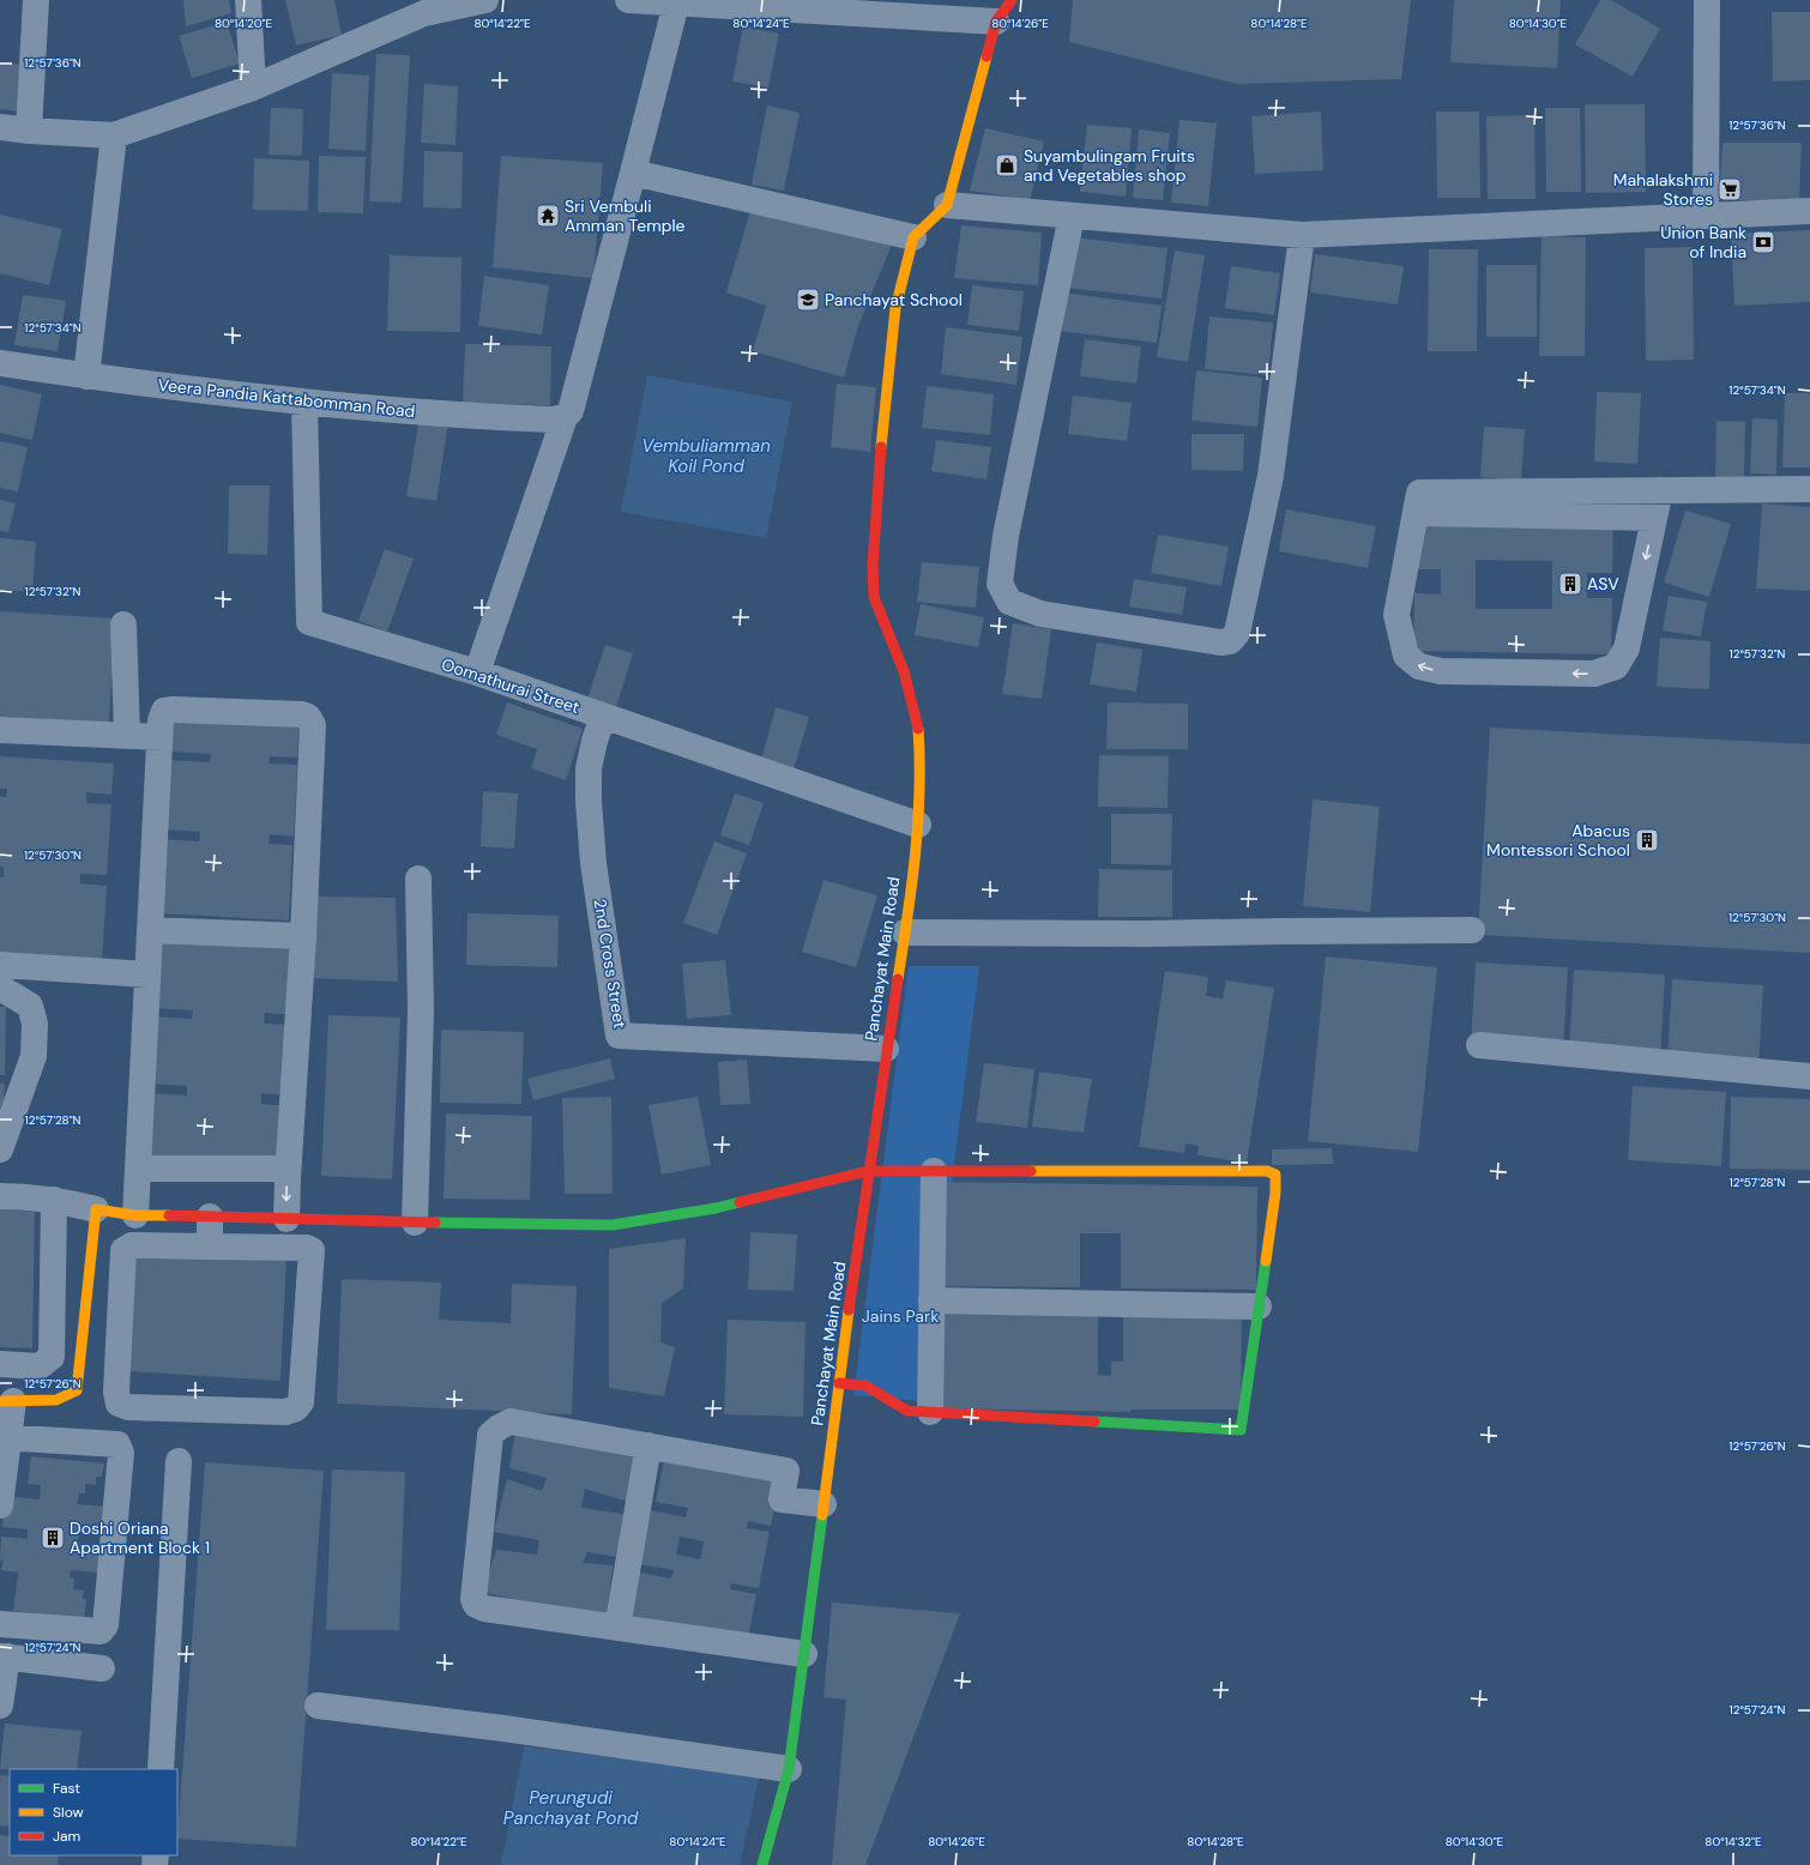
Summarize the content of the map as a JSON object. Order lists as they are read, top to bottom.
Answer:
{
  "streets": {
    "street": [
      "Veera Pandia Kattabomman Road",
      "Oomathurai Street",
      "Panchayat Main Road",
      "2nd Cross Street"
    ]
  },
  "crossings": [
    ["Veera Pandia Kattabomman Road", "Oomathurai Street"],
    ["Oomathurai Street", "Panchayat Main Road"],
    ["Oomathurai Street", "2nd Cross Street"],
    ["Panchayat Main Road", "2nd Cross Street"]
  ],
  "water": ["Vembuliamman Koil Pond", "Perungudi Panchayat Pond"],
  "parks": ["Jains Park"],
  "places": {
    "shop": ["Suyambulingam Fruits and Vegetables shop"],
    "supermarket": ["Mahalakshmi Stores"],
    "temple": ["Sri Vembuli Amman Temple"],
    "bank": ["Union Bank of India"],
    "school or university": ["Panchayat School"],
    "building": ["ASV", "Abacus Montessori School", "Doshi Oriana Apartment Block 1"]
  },
  "legend": ["Fast", "Slow", "Jam"],
  "coordinates": [
    "80°14'20\"E",
    "80°14'22\"E",
    "80°14'24\"E",
    "80°14'26\"E",
    "80°14'28\"E",
    "80°14'30\"E",
    "12°57'36\"N",
    "12°57'34\"N",
    "12°57'32\"N",
    "12°57'30\"N",
    "12°57'28\"N",
    "12°57'26\"N",
    "12°57'24\"N",
    "80°14'32\"E"
  ]
}
